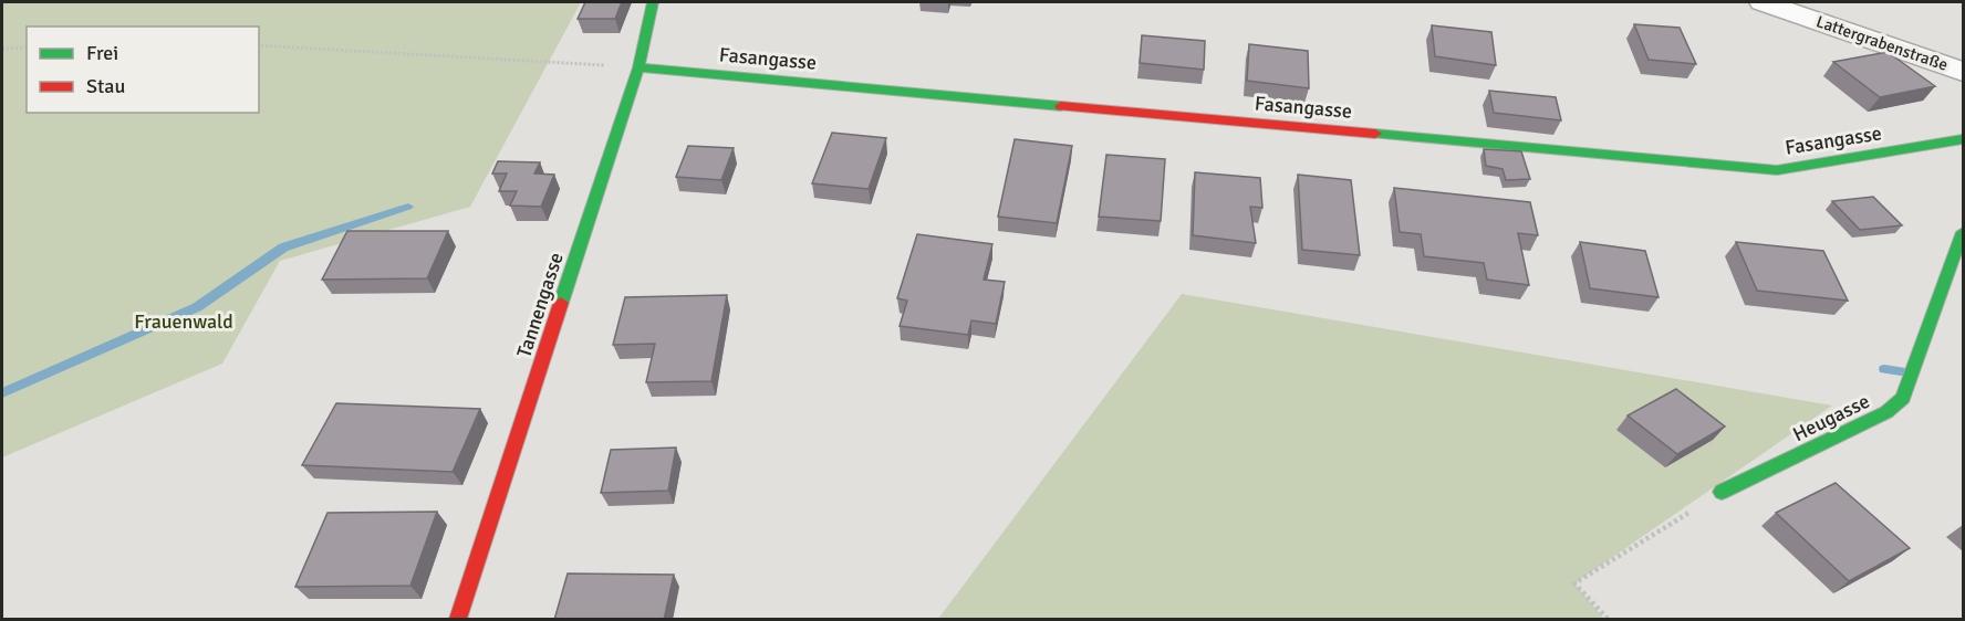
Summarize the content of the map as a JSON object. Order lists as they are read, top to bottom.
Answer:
{
  "streets": {
    "street": [
      "Lattergrabenstraße",
      "Fasangasse",
      "Tannengasse",
      "Heugasse"
    ]
  },
  "crossings": [
    ["Fasangasse", "Tannengasse"]
  ],
  "parks": ["Frauenwald"],
  "legend": ["Frei", "Stau"]
}
